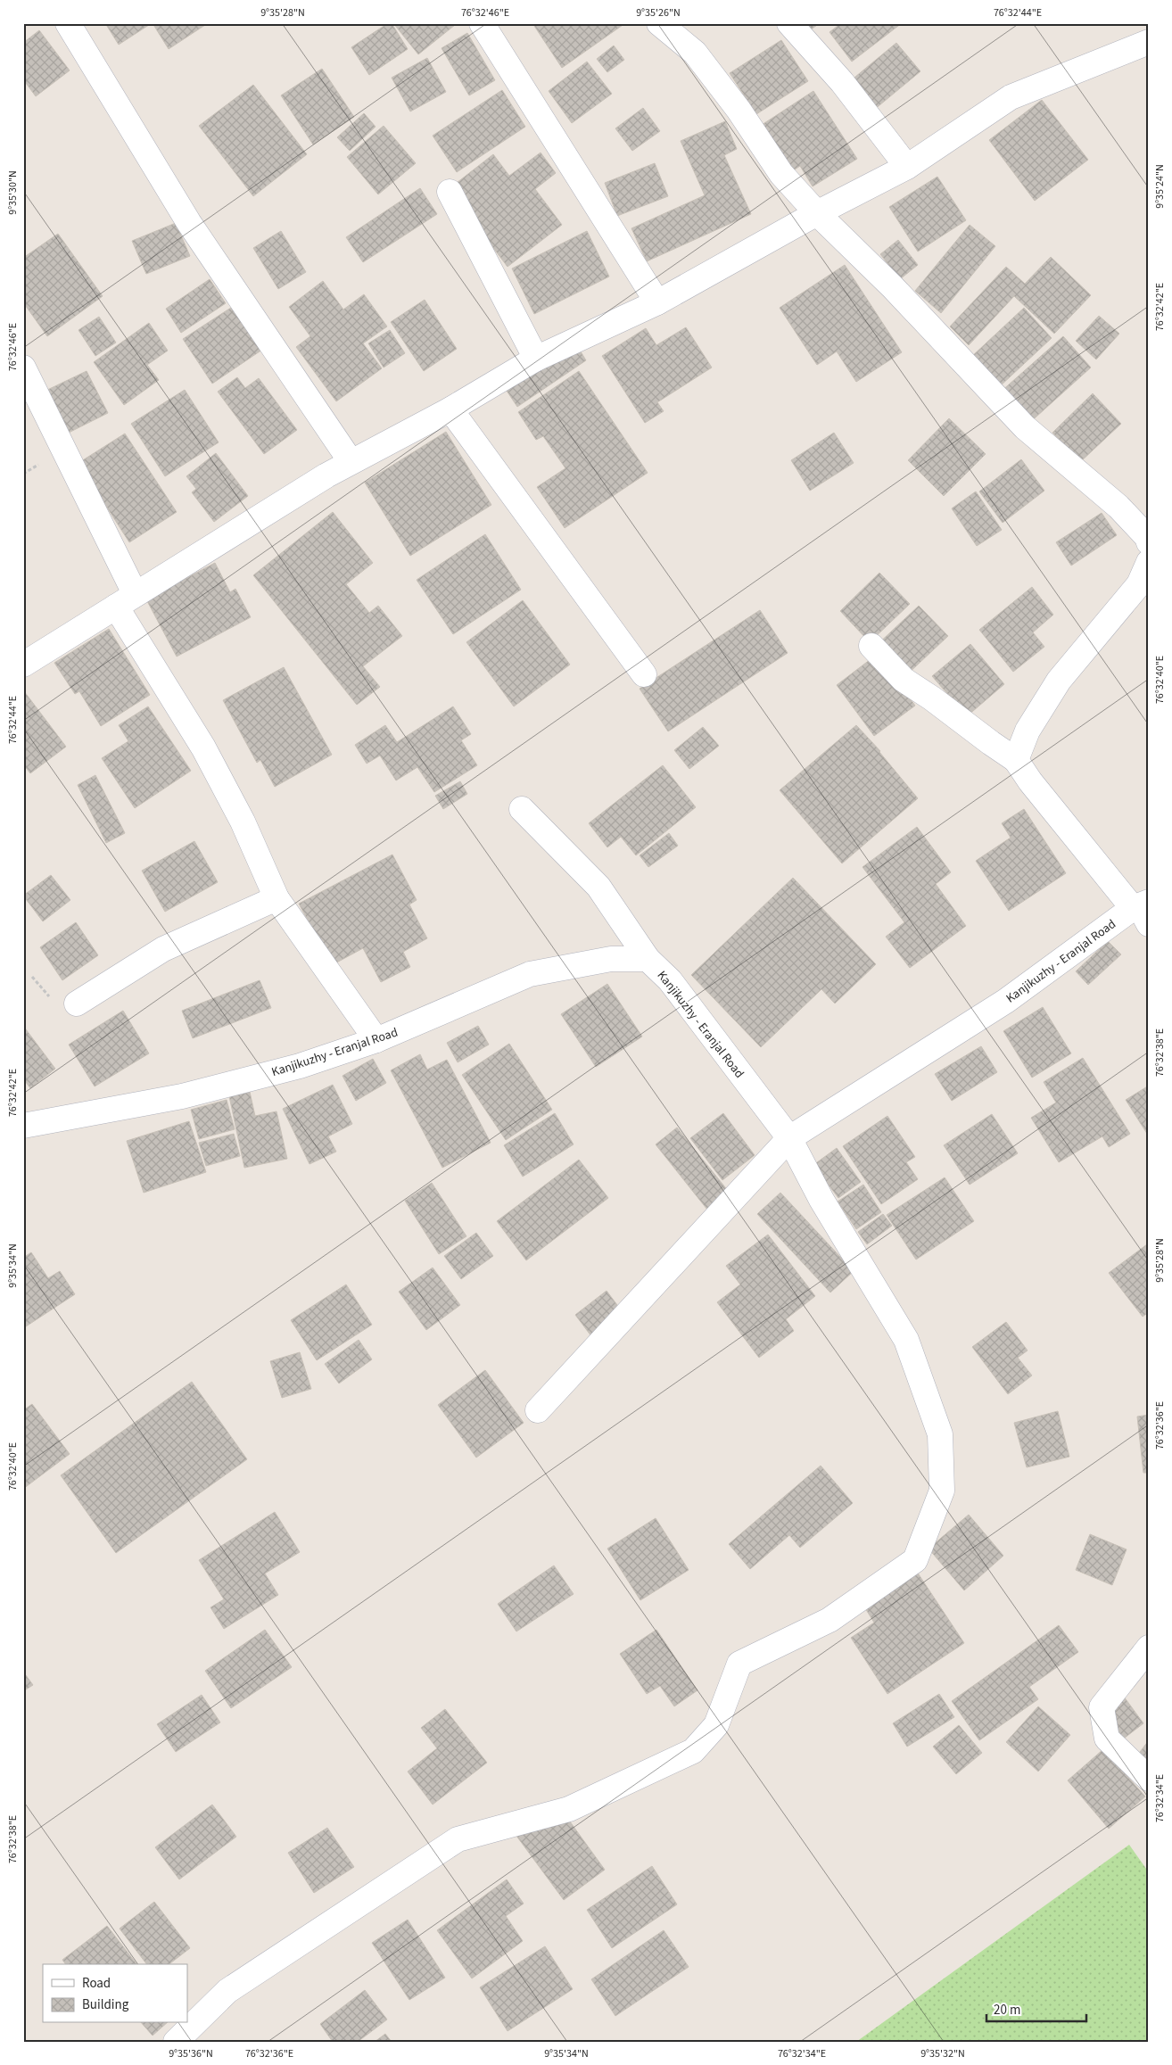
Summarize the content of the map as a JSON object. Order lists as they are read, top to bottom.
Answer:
{
  "streets": {
    "street": ["Kanjikuzhy - Eranjal Road"]
  },
  "legend": ["Road", "Building"],
  "scale_bar": "20 m",
  "coordinates": [
    "9°35'28\"N",
    "76°32'46\"E",
    "9°35'26\"N",
    "76°32'44\"E",
    "9°35'24\"N",
    "9°35'30\"N",
    "76°32'42\"E",
    "76°32'40\"E",
    "76°32'38\"E",
    "9°35'34\"N",
    "76°32'36\"E",
    "76°32'34\"E",
    "9°35'36\"N",
    "9°35'32\"N"
  ]
}
